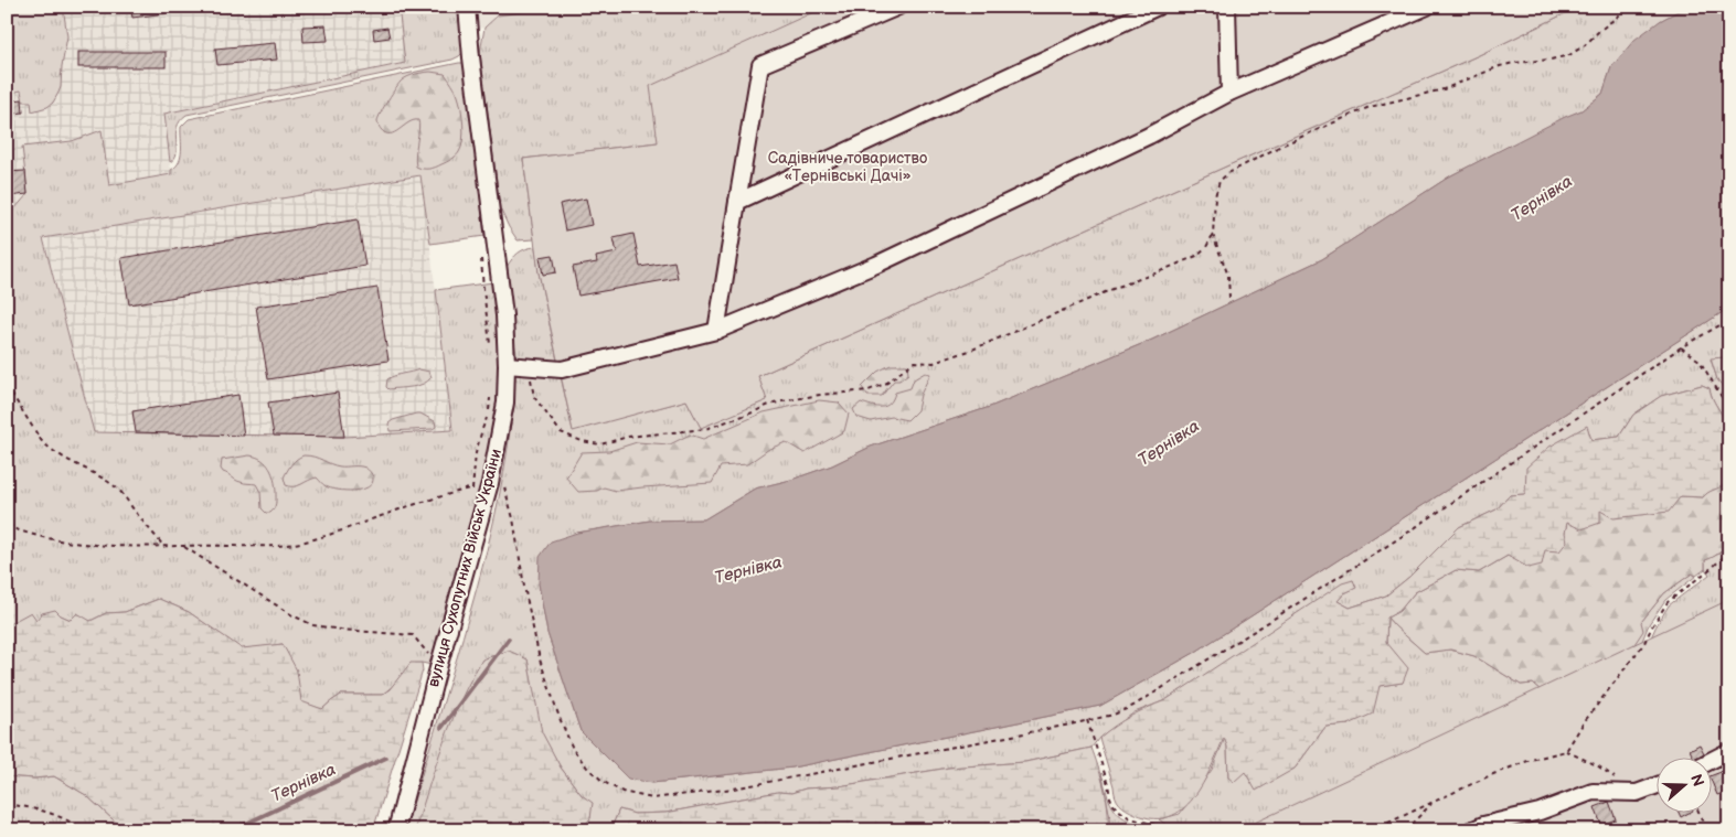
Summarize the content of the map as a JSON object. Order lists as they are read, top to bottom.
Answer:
{
  "streets": {
    "street": ["вулиця Сухопутних Військ України"]
  },
  "water": ["Тернівка"],
  "parks": ["Садівниче товариство «Тернівські Дачі»"],
  "north": "right"
}
